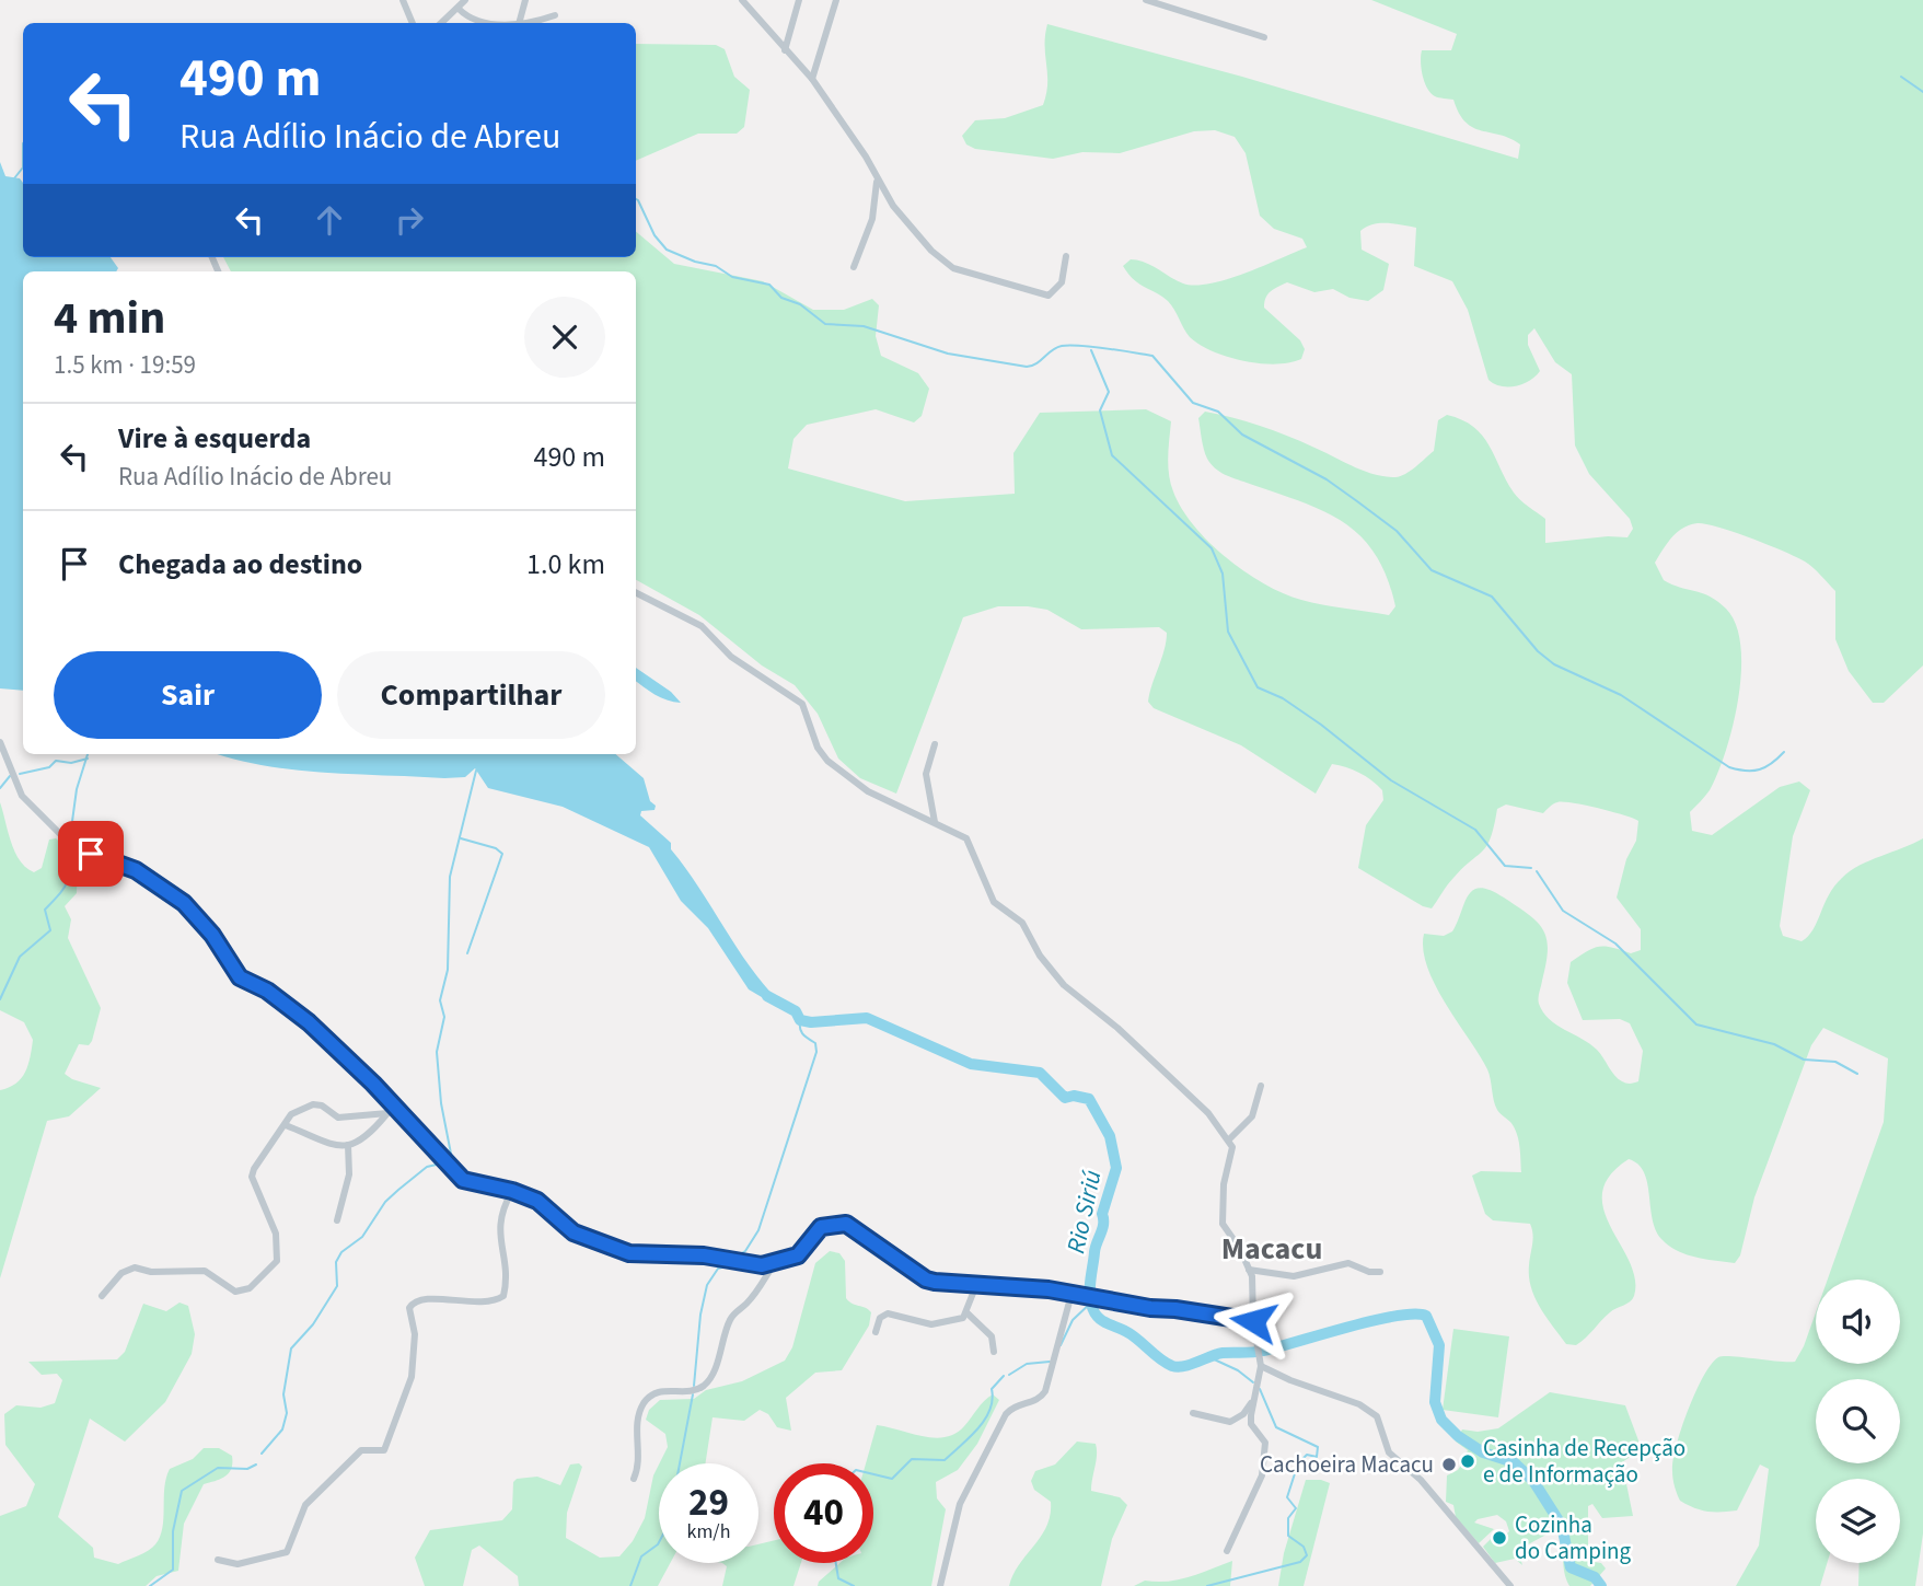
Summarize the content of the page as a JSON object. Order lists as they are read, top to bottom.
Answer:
{
  "districts": ["Macacu"],
  "water": ["Rio Siriú"],
  "places": ["Casinha de Recepção e de Informação", "Cachoeira Macacu", "Cozinha do Camping"],
  "page": {
    "turn": ["490 m", "Rua Adílio Inácio de Abreu"],
    "heading": ["4 min", "1.5 km · 19:59"],
    "list": [
      {
        "name": "Vire à esquerda",
        "note": "Rua Adílio Inácio de Abreu",
        "value": "490 m"
      },
      {
        "name": "Chegada ao destino",
        "value": "1.0 km"
      }
    ],
    "buttons": ["Sair", "Compartilhar"],
    "speed": "29 km/h",
    "limit": "40"
  }
}
